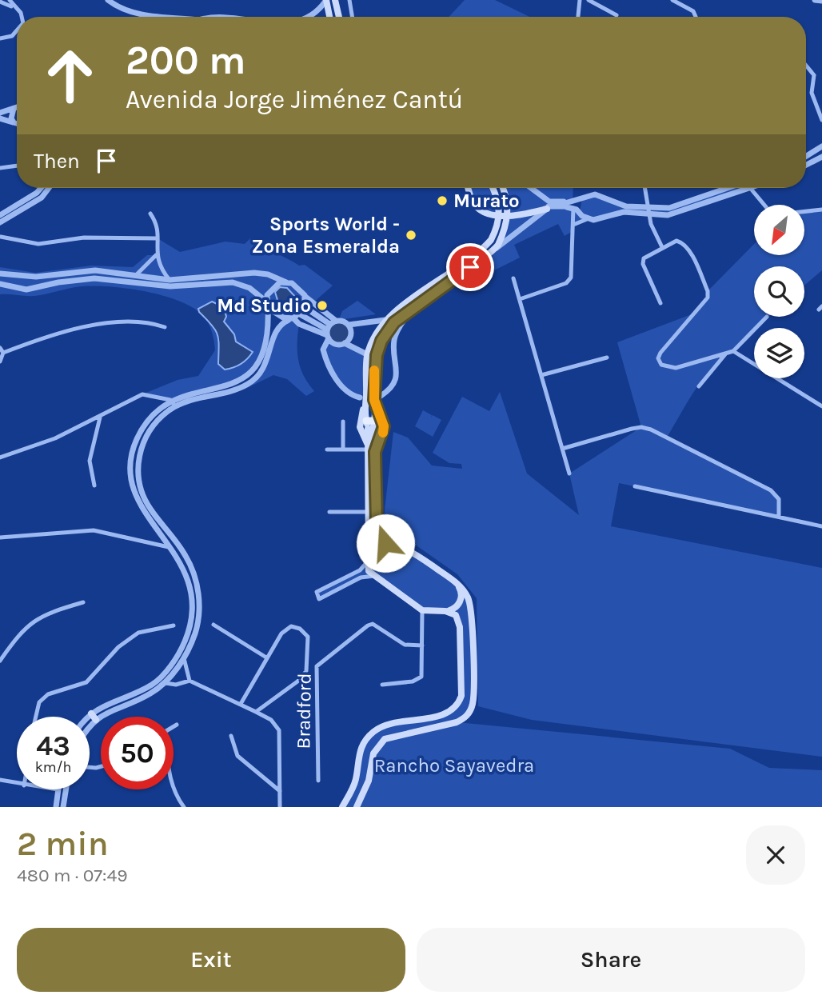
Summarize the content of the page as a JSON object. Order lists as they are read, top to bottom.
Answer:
{
  "streets": {
    "street": ["Bradford"]
  },
  "parks": ["Rancho Sayavedra"],
  "places": ["Murato", "Sports World - Zona Esmeralda", "Md Studio"],
  "north": "bottom left",
  "page": {
    "turn": ["200 m", "Avenida Jorge Jiménez Cantú"],
    "then": "Then",
    "speed": "43 km/h",
    "limit": "50",
    "heading": ["2 min", "480 m · 07:49"],
    "buttons": ["Exit", "Share"]
  }
}
